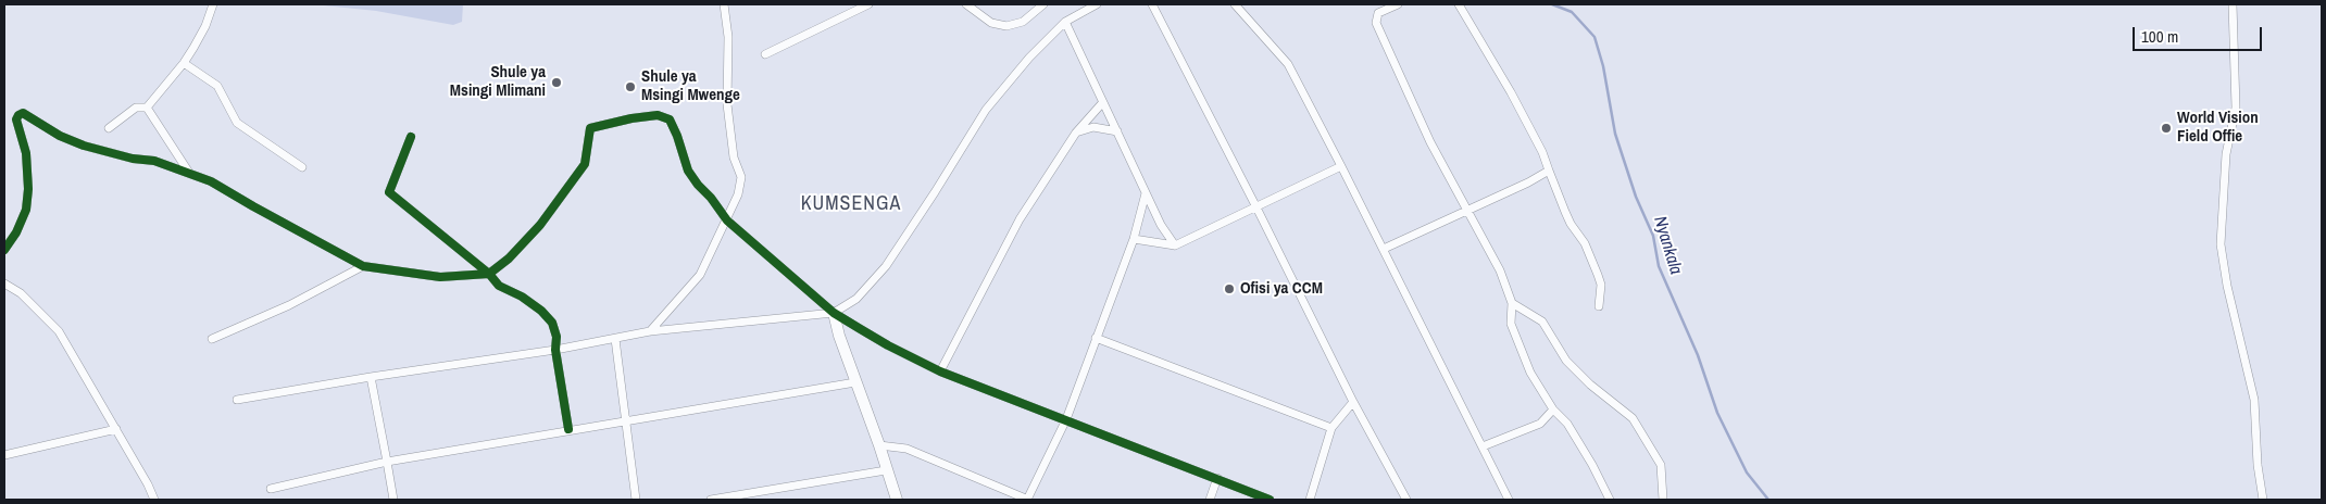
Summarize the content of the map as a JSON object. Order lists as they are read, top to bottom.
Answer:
{
  "districts": ["KUMSENGA"],
  "water": ["Nyankala"],
  "places": [
    "Shule ya Msingi Mlimani",
    "Shule ya Msingi Mwenge",
    "World Vision Field Offie",
    "Ofisi ya CCM"
  ],
  "scale_bar": "100 m"
}
